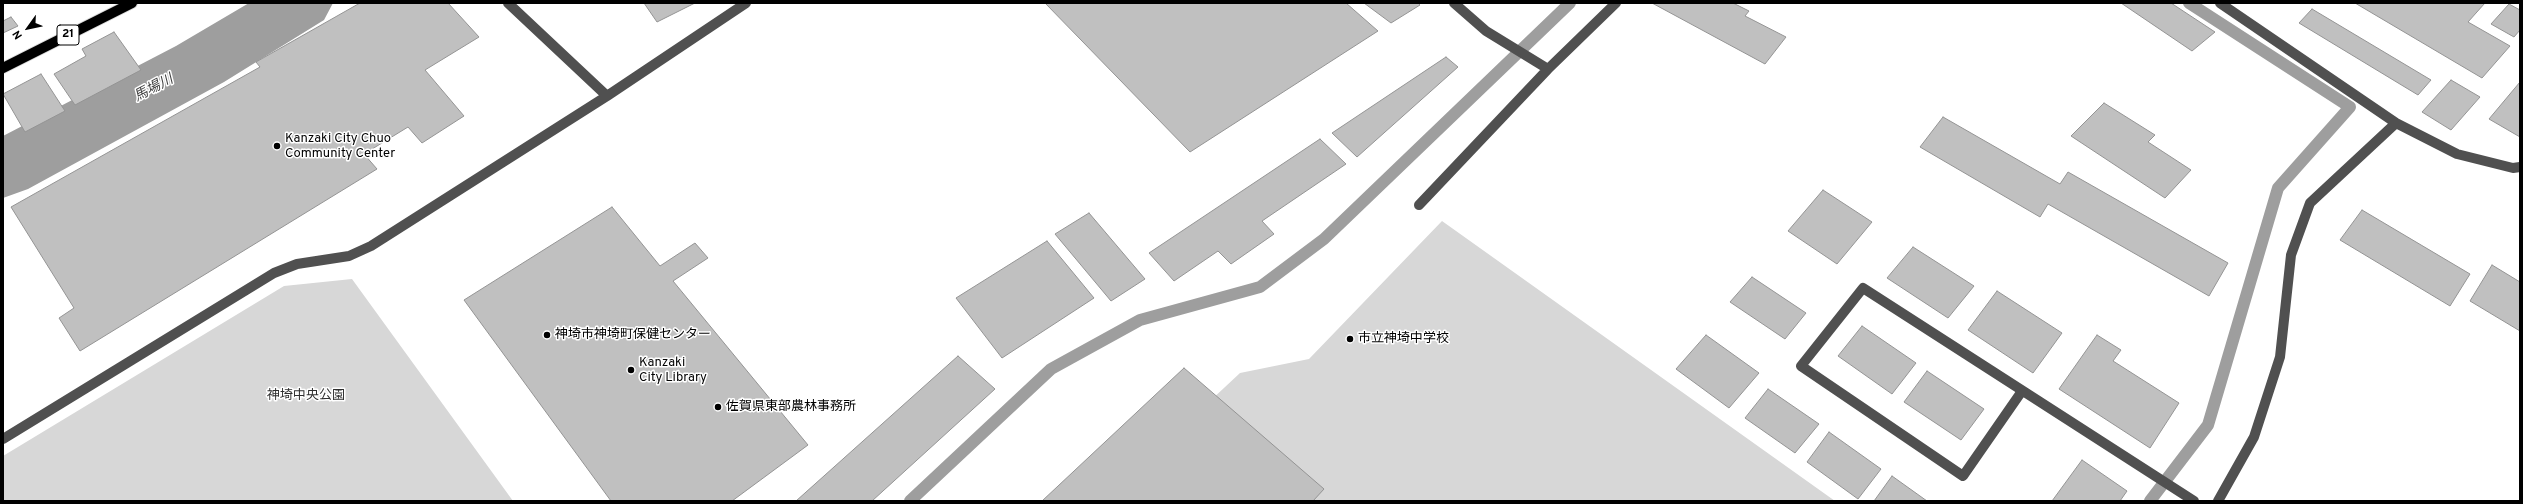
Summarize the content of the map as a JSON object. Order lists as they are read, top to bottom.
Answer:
{
  "streets": {
    "main road": ["21"]
  },
  "water": ["馬場川"],
  "parks": ["神埼中央公園"],
  "places": [
    "Kanzaki City Chuo Community Center",
    "神埼市神埼町保健センター",
    "市立神埼中学校",
    "Kanzaki City Library",
    "佐賀県東部農林事務所"
  ],
  "north": "bottom left"
}
